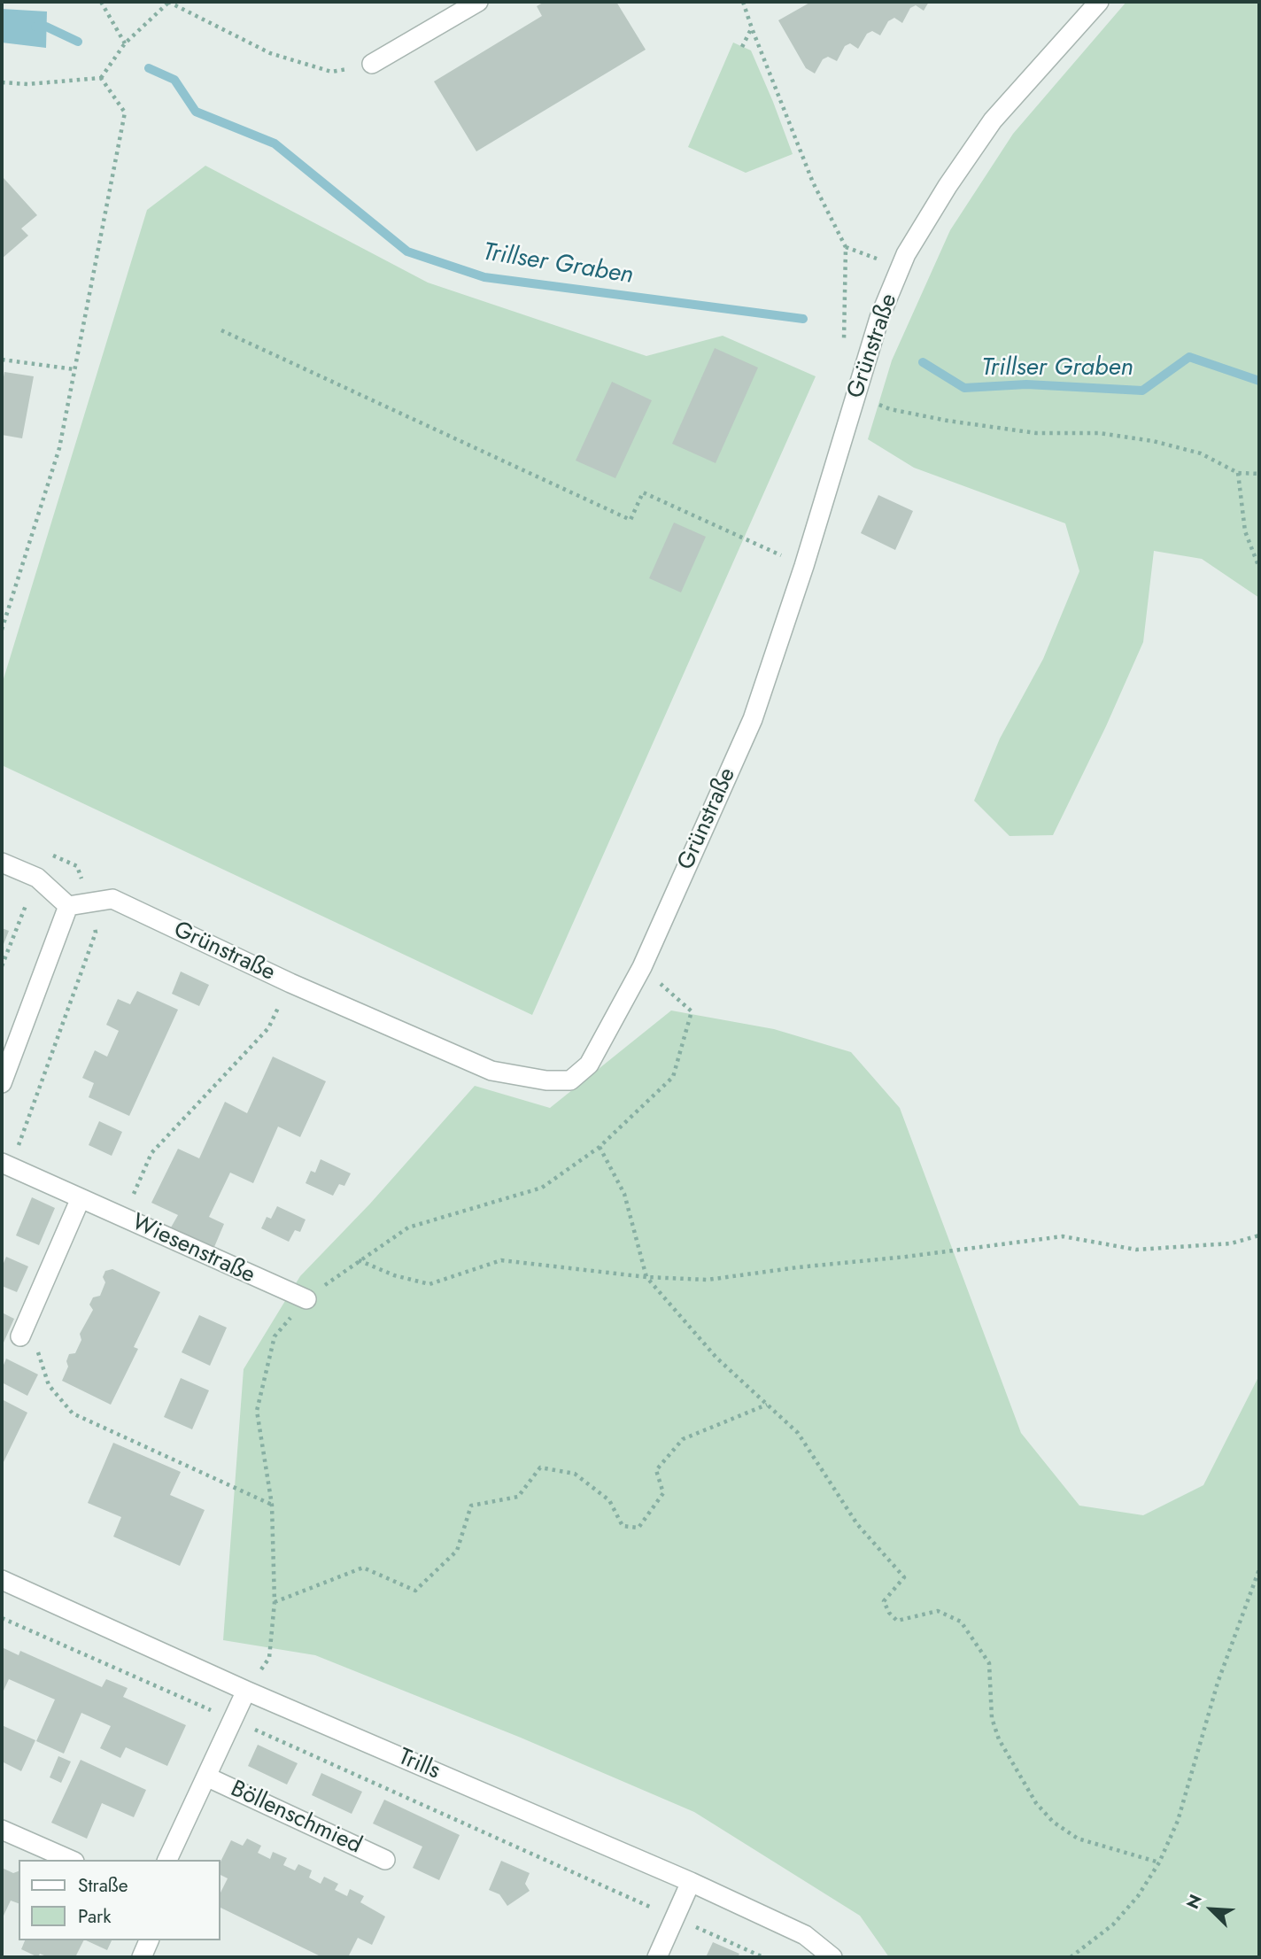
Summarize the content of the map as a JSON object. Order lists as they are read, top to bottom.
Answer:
{
  "streets": {
    "street": [
      "Grünstraße",
      "Wiesenstraße",
      "Trills",
      "Böllenschmied"
    ]
  },
  "crossings": [
    ["Trills", "Böllenschmied"]
  ],
  "water": ["Trillser Graben"],
  "legend": ["Straße", "Park"],
  "north": "top left"
}
